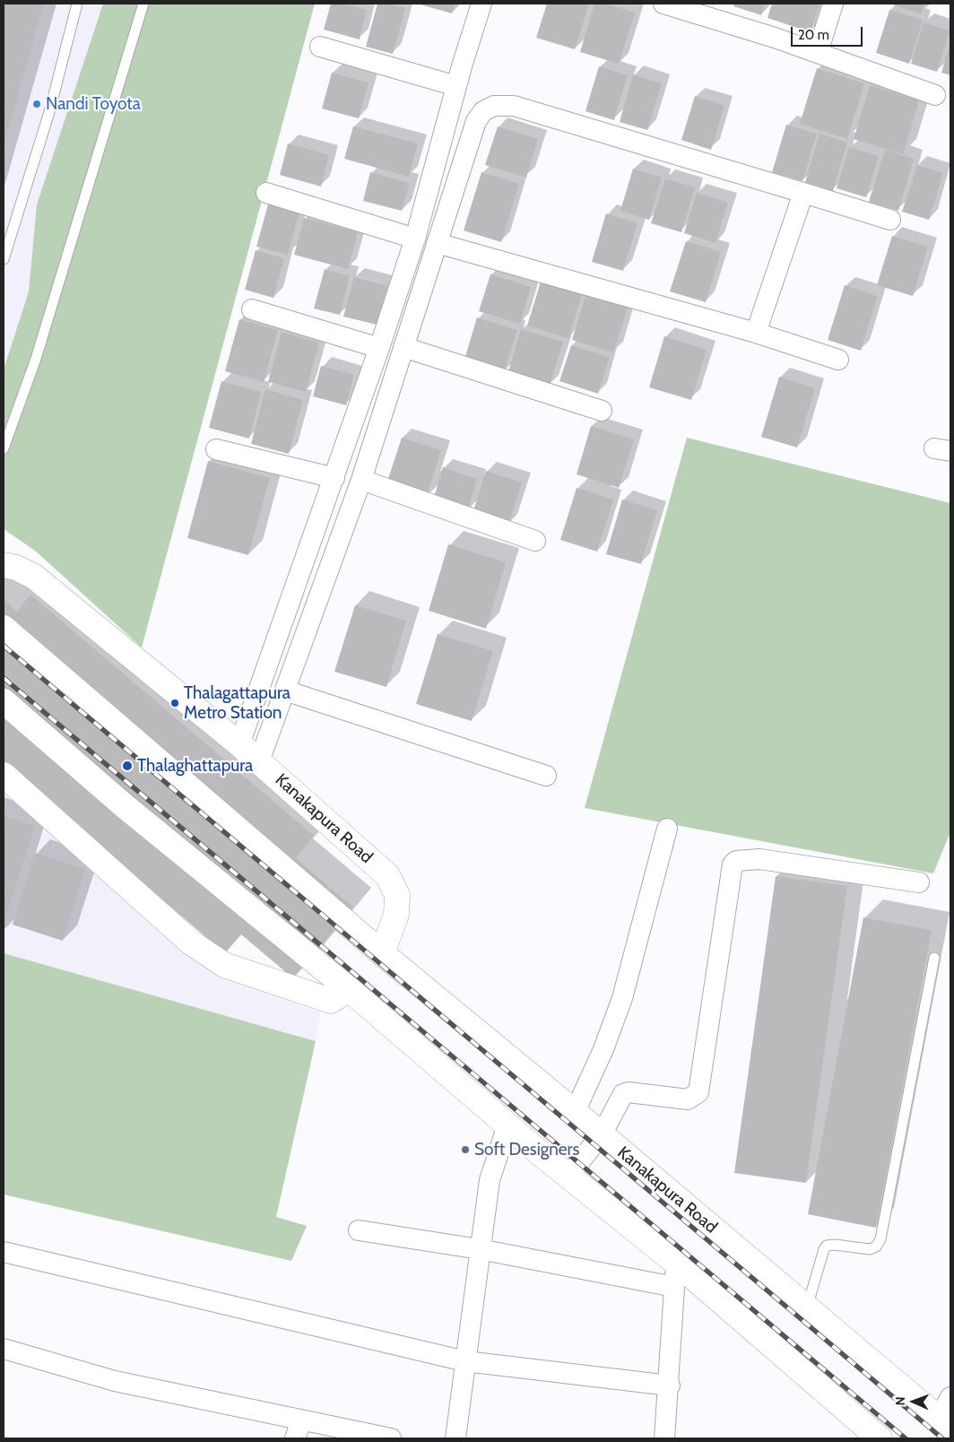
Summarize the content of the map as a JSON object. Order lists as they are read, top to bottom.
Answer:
{
  "streets": {
    "main road": ["Kanakapura Road"]
  },
  "places": [
    "Nandi Toyota",
    "Thalagattapura Metro Station",
    "Thalaghattapura",
    "Soft Designers"
  ],
  "scale_bar": "20 m",
  "north": "left"
}
